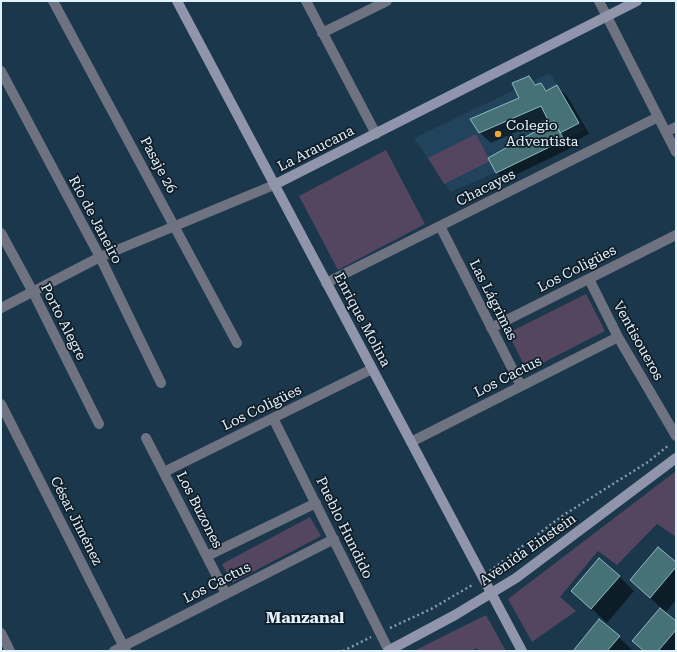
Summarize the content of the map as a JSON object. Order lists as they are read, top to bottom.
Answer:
{
  "streets": {
    "street": [
      "La Araucana",
      "Pasaje 26",
      "Chacayes",
      "Río de Janeiro",
      "Los Coligües",
      "Las Lágrimas",
      "Enrique Molina",
      "Porto Alegre",
      "Ventisoueros",
      "Los Cactus",
      "Los Buzones",
      "César Jiménez",
      "Pueblo Hundido",
      "Avenida Einstein"
    ]
  },
  "crossings": [
    ["La Araucana", "Pasaje 26"],
    ["La Araucana", "Río de Janeiro"],
    ["La Araucana", "Enrique Molina"],
    ["La Araucana", "Porto Alegre"],
    ["Chacayes", "Las Lágrimas"],
    ["Chacayes", "Enrique Molina"],
    ["Los Coligües", "Las Lágrimas"],
    ["Los Coligües", "Enrique Molina"],
    ["Los Coligües", "Ventisoueros"],
    ["Los Coligües", "Los Buzones"],
    ["Los Coligües", "Pueblo Hundido"],
    ["Las Lágrimas", "Los Cactus"],
    ["Enrique Molina", "Los Cactus"],
    ["Enrique Molina", "Avenida Einstein"],
    ["Ventisoueros", "Los Cactus"],
    ["Los Cactus", "Los Buzones"],
    ["Los Cactus", "César Jiménez"],
    ["Los Cactus", "Pueblo Hundido"],
    ["Pueblo Hundido", "Avenida Einstein"]
  ],
  "districts": ["Manzanal"],
  "places": ["Colegio Adventista"]
}
